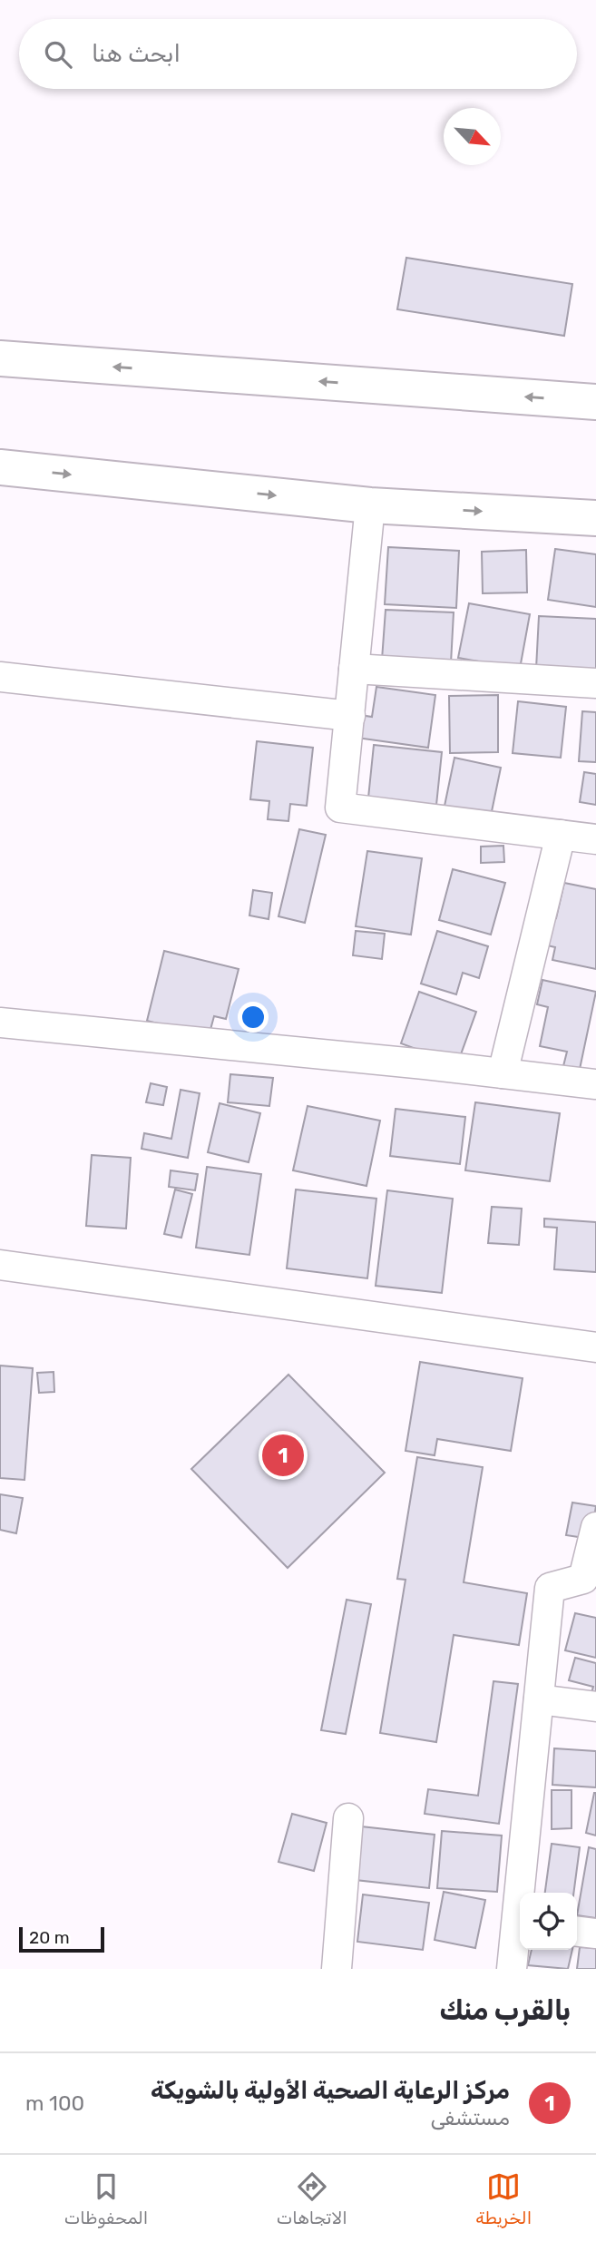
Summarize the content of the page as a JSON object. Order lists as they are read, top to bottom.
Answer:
{
  "scale_bar": "20 m",
  "north": "bottom right",
  "page": {
    "search": "ابحث هنا",
    "pins": "1",
    "scale": "20 m",
    "heading": "بالقرب منك",
    "list": [
      {
        "mark": "1",
        "name": "مركز الرعاية الصحية الأولية بالشويكة",
        "note": "مستشفى",
        "value": "100 m"
      }
    ],
    "nav": ["الخريطة", "الاتجاهات", "المحفوظات"]
  }
}
